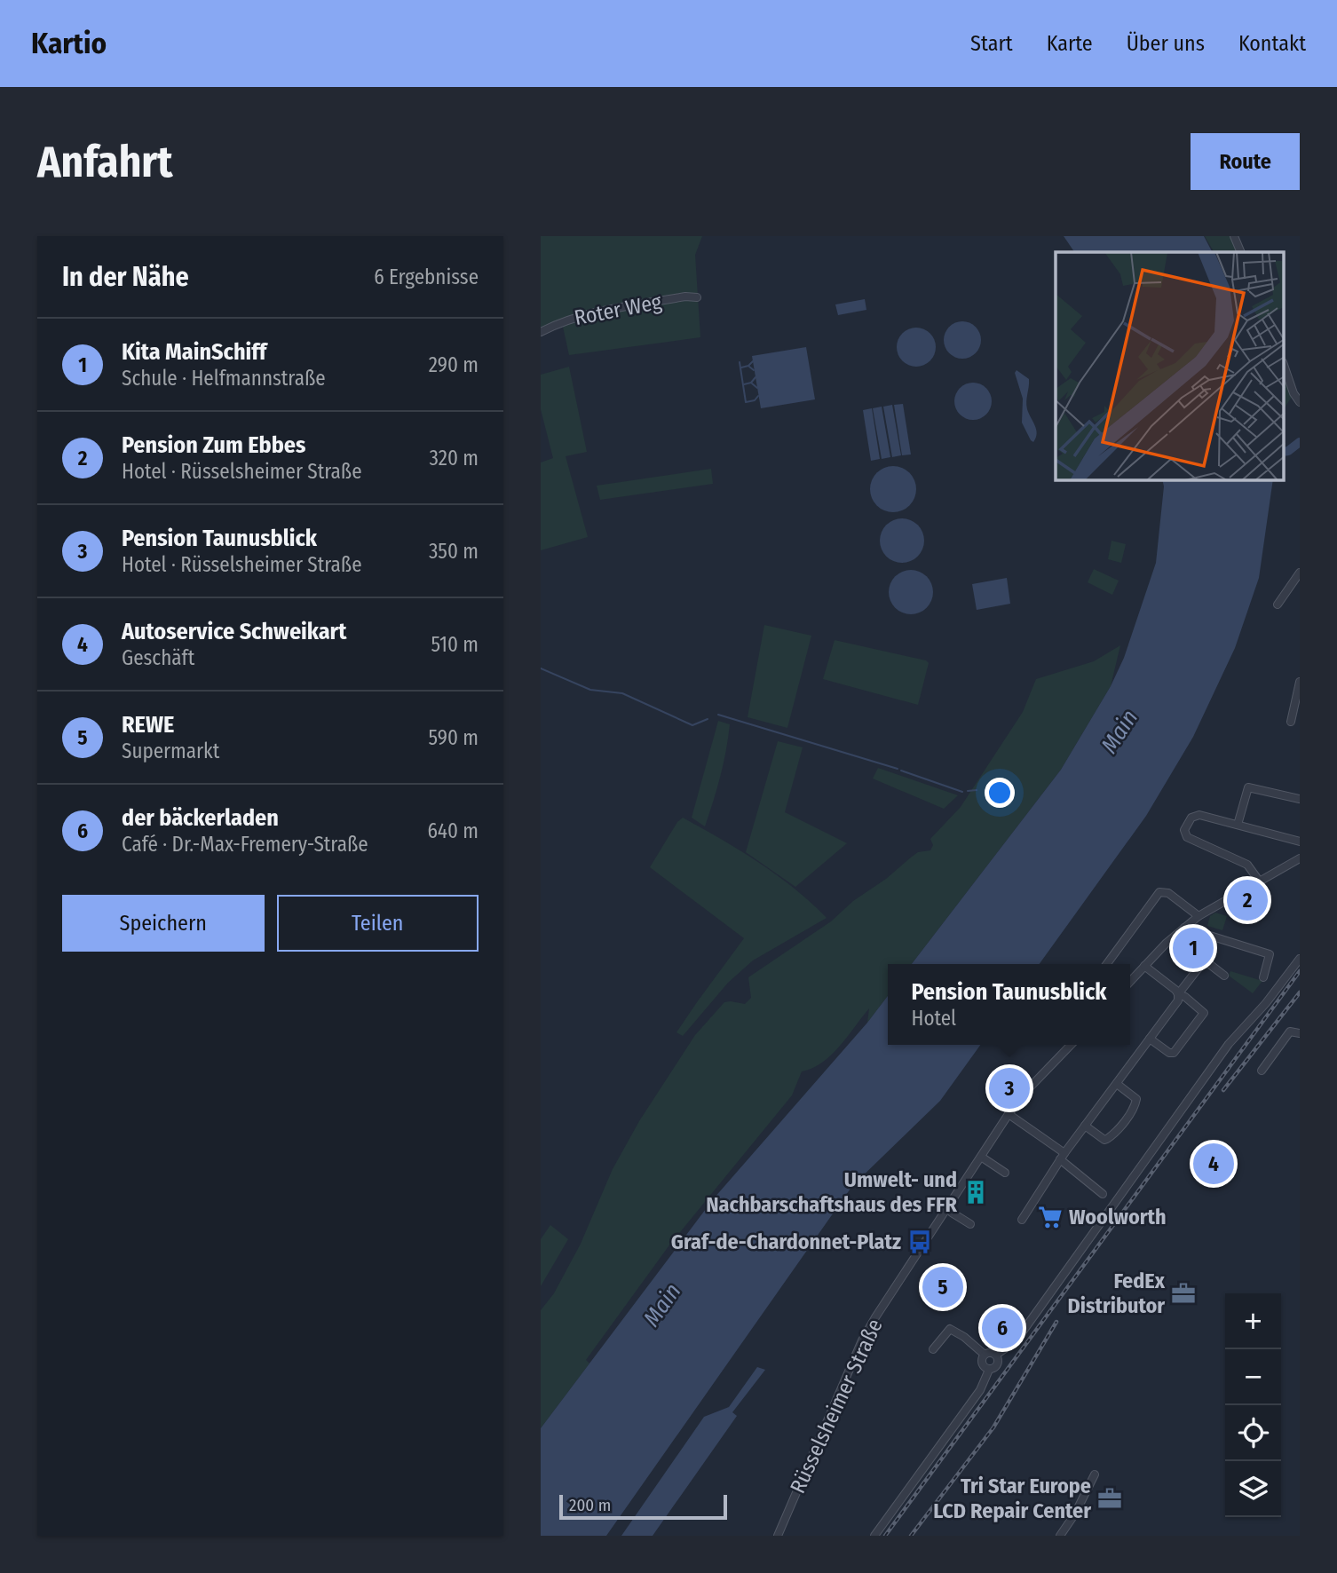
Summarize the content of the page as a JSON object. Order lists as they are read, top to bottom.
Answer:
{
  "streets": {
    "street": ["Roter Weg", "Rüsselsheimer Straße"]
  },
  "water": ["Main"],
  "places": {
    "building": ["Umwelt- und Nachbarschaftshaus des FFR"],
    "supermarket": ["Woolworth"],
    "bus stop": ["Graf-de-Chardonnet-Platz"],
    "office": ["FedEx Distributor", "Tri Star Europe LCD Repair Center"]
  },
  "scale_bar": "200 m",
  "page": {
    "header": "Kartio",
    "nav": [
      "Start",
      "Karte",
      "Über uns",
      "Kontakt"
    ],
    "buttons": [
      "Route",
      ["Speichern", "Teilen"]
    ],
    "title": "Anfahrt",
    "heading": ["In der Nähe", "6 Ergebnisse"],
    "list": [
      {
        "mark": "1",
        "name": "Kita MainSchiff",
        "note": "Schule · Helfmannstraße",
        "value": "290 m"
      },
      {
        "mark": "2",
        "name": "Pension Zum Ebbes",
        "note": "Hotel · Rüsselsheimer Straße",
        "value": "320 m"
      },
      {
        "mark": "3",
        "name": "Pension Taunusblick",
        "note": "Hotel · Rüsselsheimer Straße",
        "value": "350 m"
      },
      {
        "mark": "4",
        "name": "Autoservice Schweikart",
        "note": "Geschäft",
        "value": "510 m"
      },
      {
        "mark": "5",
        "name": "REWE",
        "note": "Supermarkt",
        "value": "590 m"
      },
      {
        "mark": "6",
        "name": "der bäckerladen",
        "note": "Café · Dr.-Max-Fremery-Straße",
        "value": "640 m"
      }
    ],
    "pins": [
      "2",
      "1",
      "3",
      "4",
      "5",
      "6"
    ],
    "popup": ["Pension Taunusblick", "Hotel"],
    "map_buttons": ["+", "−"],
    "scale": "200 m"
  }
}
